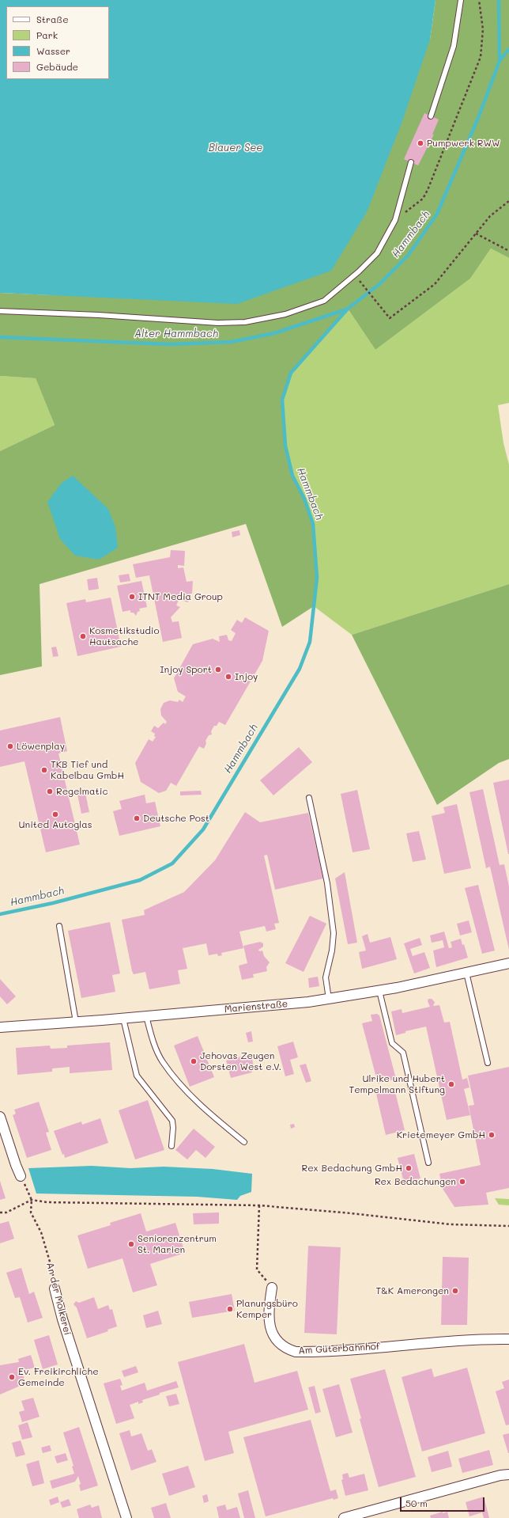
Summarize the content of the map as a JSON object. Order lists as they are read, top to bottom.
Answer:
{
  "streets": {
    "street": ["Marienstraße", "An der Molkerei", "Am Güterbahnhof"]
  },
  "water": ["Blauer See", "Hammbach", "Alter Hammbach"],
  "places": [
    "Pumpwerk RWW",
    "ITNT Media Group",
    "Kosmetikstudio Hautsache",
    "Injoy Sport",
    "Injoy",
    "Löwenplay",
    "TKB Tief und Kabelbau GmbH",
    "Regelmatic",
    "United Autoglas",
    "Deutsche Post",
    "Jehovas Zeugen Dorsten West e.V.",
    "Ulrike und Hubert Tempelmann Stiftung",
    "Krietemeyer GmbH",
    "Rex Bedachung GmbH",
    "Rex Bedachungen",
    "Seniorenzentrum St. Marien",
    "T&K Amerongen",
    "Planungsbüro Kemper",
    "Ev. Freikirchliche Gemeinde"
  ],
  "legend": [
    "Straße",
    "Park",
    "Wasser",
    "Gebäude"
  ],
  "scale_bar": "50 m"
}
